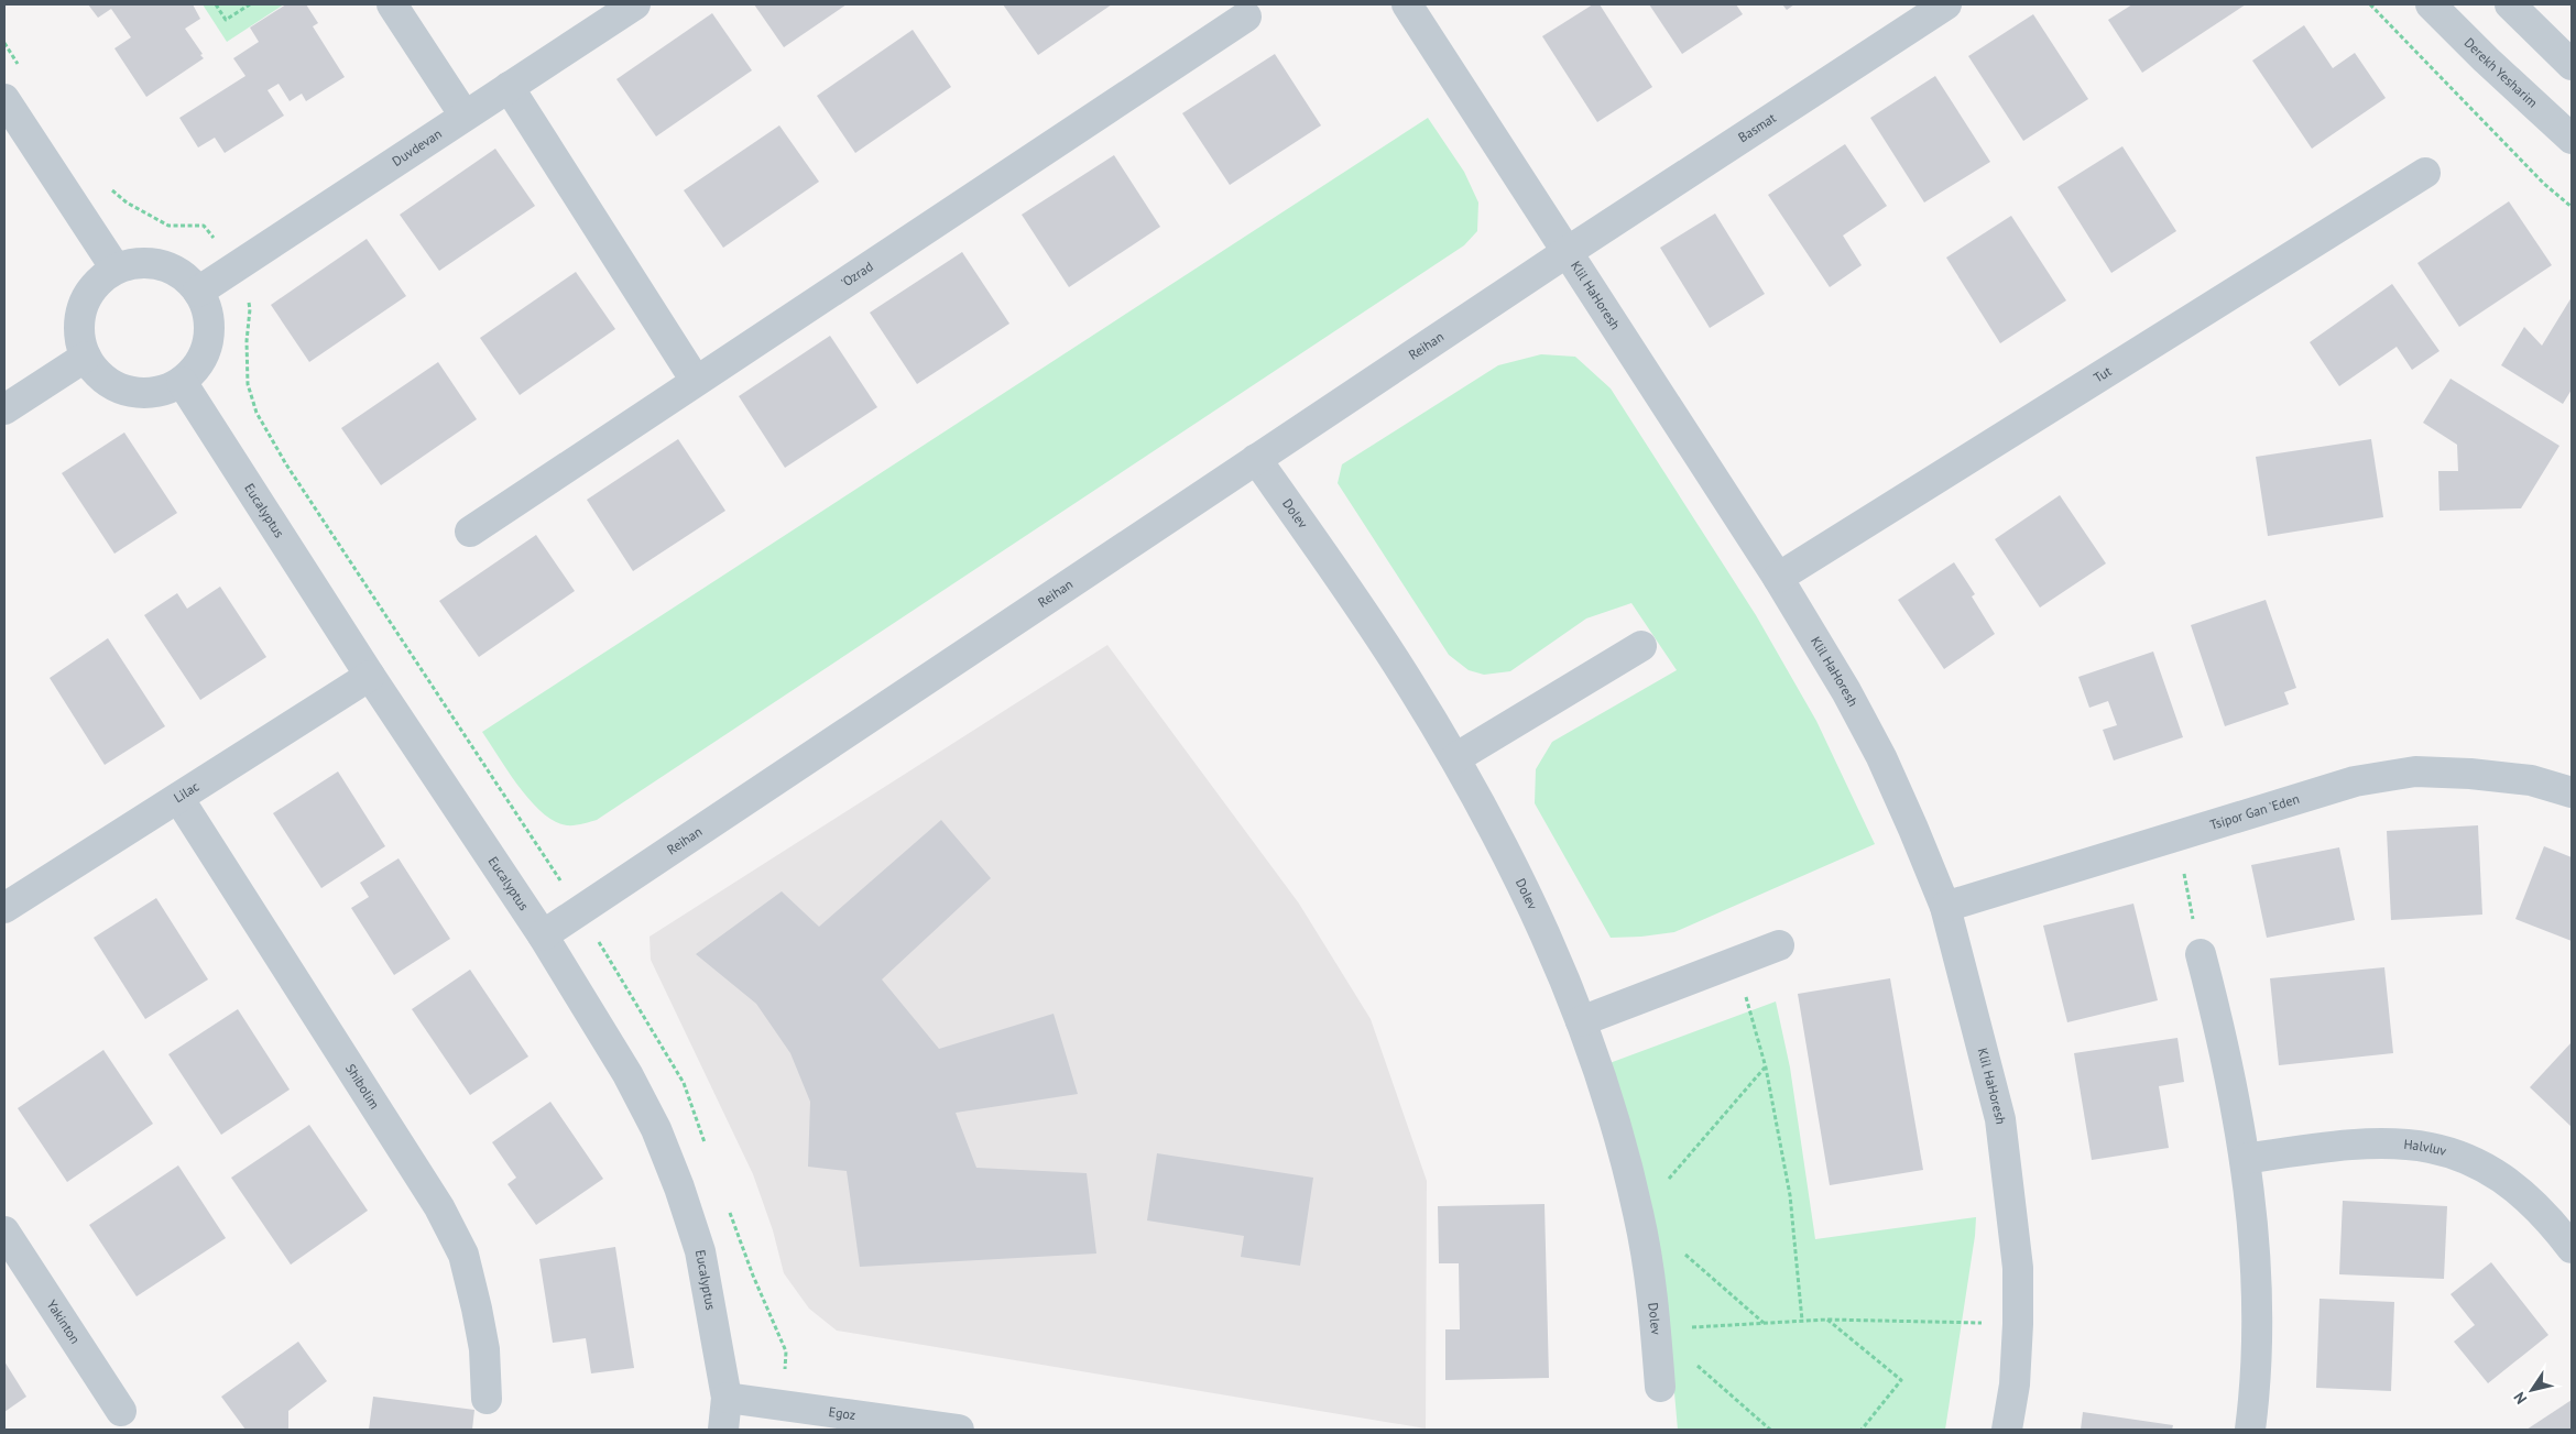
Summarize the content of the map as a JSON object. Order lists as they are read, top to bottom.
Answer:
{
  "streets": {
    "street": [
      "Derekh Yesharim",
      "Basmat",
      "Duvdevan",
      "'Ozrad",
      "Klil HaHoresh",
      "Reihan",
      "Tut",
      "Eucalyptus",
      "Dolev",
      "Lilac",
      "Tsipor Gan 'Eden",
      "Shibolim",
      "Halvluv",
      "Yakinton",
      "Egoz"
    ]
  },
  "crossings": [
    ["Basmat", "Klil HaHoresh"],
    ["Basmat", "Reihan"],
    ["Duvdevan", "Eucalyptus"],
    ["Klil HaHoresh", "Reihan"],
    ["Klil HaHoresh", "Tut"],
    ["Klil HaHoresh", "Tsipor Gan 'Eden"],
    ["Reihan", "Eucalyptus"],
    ["Reihan", "Dolev"],
    ["Eucalyptus", "Lilac"],
    ["Eucalyptus", "Egoz"],
    ["Lilac", "Shibolim"]
  ],
  "north": "bottom left"
}
